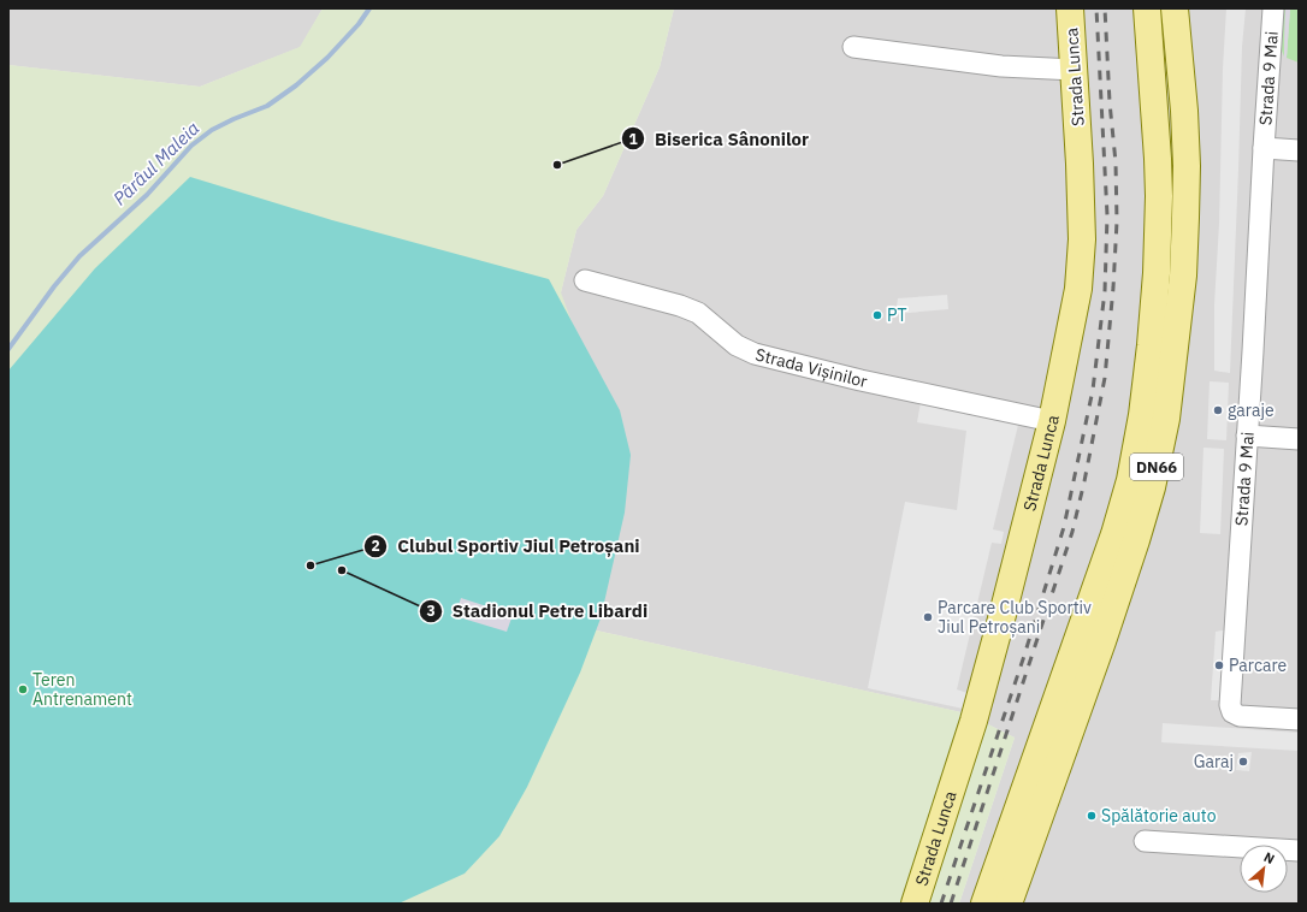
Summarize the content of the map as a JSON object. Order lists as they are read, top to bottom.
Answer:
{
  "streets": {
    "main road": ["Strada Lunca", "DN66"],
    "street": ["Strada 9 Mai", "Strada Vișinilor"]
  },
  "crossings": [
    ["Strada Lunca", "Strada Vișinilor"]
  ],
  "water": ["Pârâul Maleia"],
  "places": [
    "Biserica Sânonilor",
    "PT",
    "garaje",
    "Clubul Sportiv Jiul Petroșani",
    "Stadionul Petre Libardi",
    "Parcare Club Sportiv Jiul Petroșani",
    "Parcare",
    "Teren Antrenament",
    "Garaj",
    "Spălătorie auto"
  ],
  "north": "top right"
}
